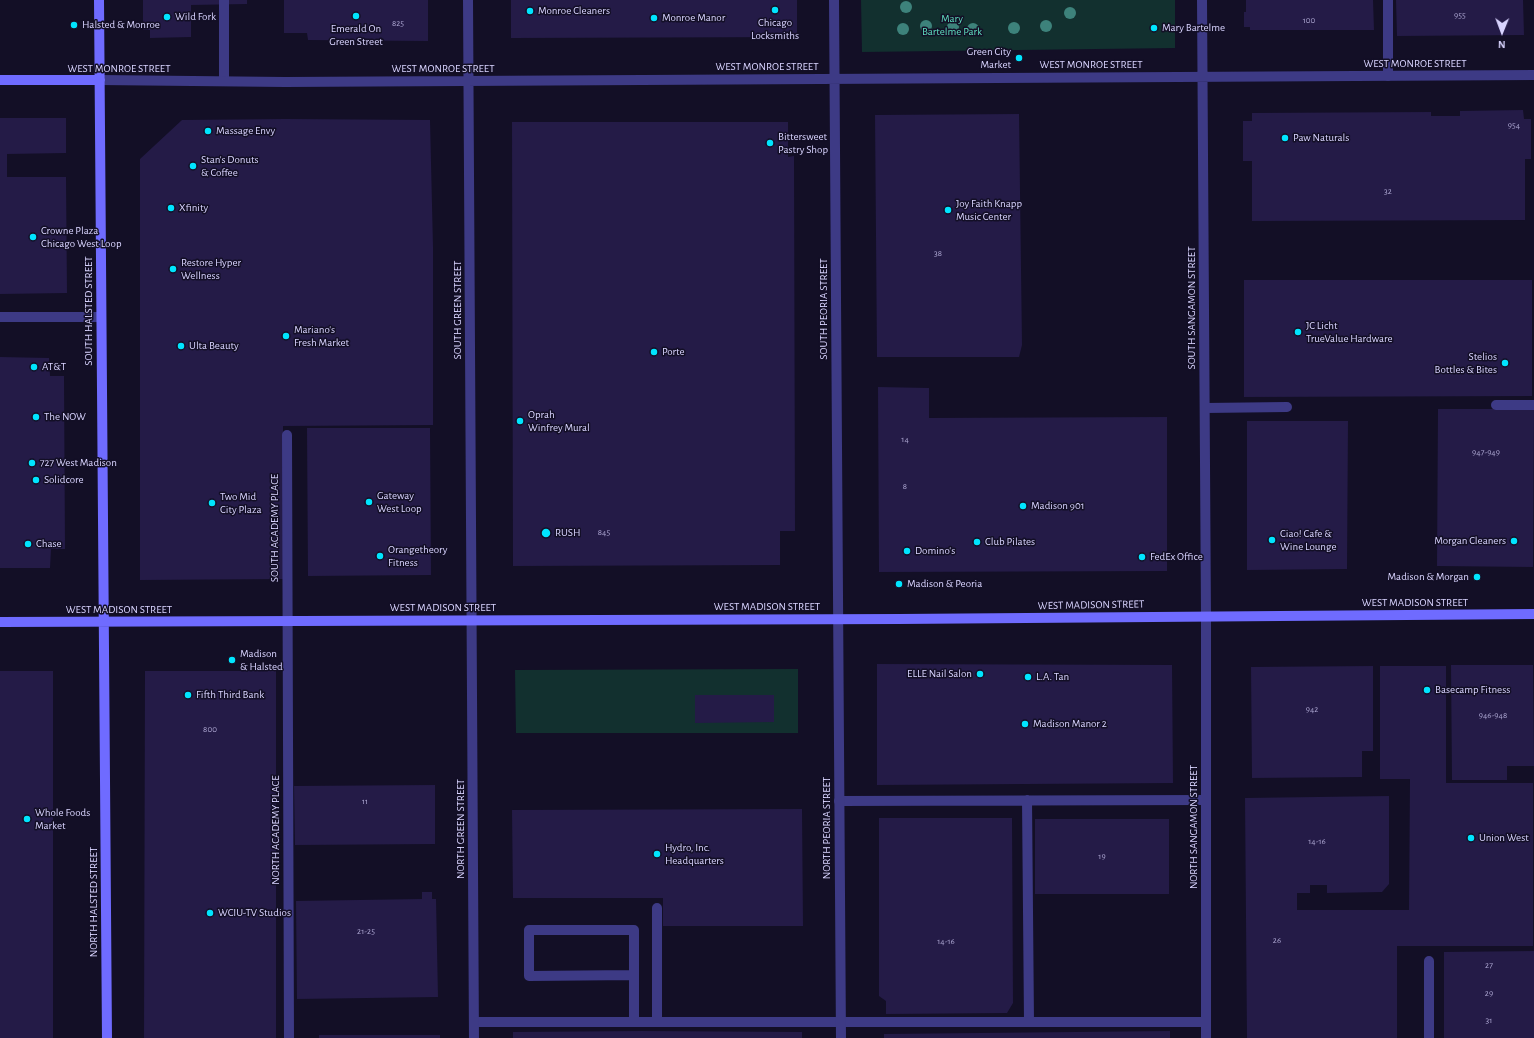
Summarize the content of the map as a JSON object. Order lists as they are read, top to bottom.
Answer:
{
  "streets": {
    "main road": [
      "WEST MONROE STREET",
      "SOUTH HALSTED STREET",
      "WEST MADISON STREET",
      "NORTH HALSTED STREET"
    ],
    "street": [
      "SOUTH SANGAMON STREET",
      "SOUTH PEORIA STREET",
      "SOUTH GREEN STREET",
      "SOUTH ACADEMY PLACE",
      "NORTH SANGAMON STREET",
      "NORTH PEORIA STREET",
      "NORTH GREEN STREET",
      "NORTH ACADEMY PLACE"
    ]
  },
  "crossings": [
    ["WEST MONROE STREET", "SOUTH SANGAMON STREET"],
    ["WEST MONROE STREET", "SOUTH PEORIA STREET"],
    ["WEST MONROE STREET", "SOUTH GREEN STREET"],
    ["WEST MONROE STREET", "SOUTH HALSTED STREET"],
    ["SOUTH SANGAMON STREET", "WEST MADISON STREET"],
    ["SOUTH SANGAMON STREET", "NORTH SANGAMON STREET"],
    ["SOUTH PEORIA STREET", "WEST MADISON STREET"],
    ["SOUTH PEORIA STREET", "NORTH PEORIA STREET"],
    ["SOUTH GREEN STREET", "WEST MADISON STREET"],
    ["SOUTH GREEN STREET", "NORTH GREEN STREET"],
    ["SOUTH HALSTED STREET", "WEST MADISON STREET"],
    ["SOUTH HALSTED STREET", "NORTH HALSTED STREET"],
    ["SOUTH ACADEMY PLACE", "WEST MADISON STREET"],
    ["SOUTH ACADEMY PLACE", "NORTH ACADEMY PLACE"],
    ["WEST MADISON STREET", "NORTH SANGAMON STREET"],
    ["WEST MADISON STREET", "NORTH PEORIA STREET"],
    ["WEST MADISON STREET", "NORTH GREEN STREET"],
    ["WEST MADISON STREET", "NORTH ACADEMY PLACE"],
    ["WEST MADISON STREET", "NORTH HALSTED STREET"]
  ],
  "parks": ["Mary Bartelme Park"],
  "places": [
    "Chicago Locksmiths",
    "Monroe Cleaners",
    "Emerald On Green Street",
    "Wild Fork",
    "Monroe Manor",
    "Halsted & Monroe",
    "Mary Bartelme",
    "Green City Market",
    "Massage Envy",
    "Paw Naturals",
    "Bittersweet Pastry Shop",
    "Stan's Donuts & Coffee",
    "Xfinity",
    "Joy Faith Knapp Music Center",
    "Crowne Plaza Chicago West Loop",
    "Restore Hyper Wellness",
    "JC Licht TrueValue Hardware",
    "Mariano's Fresh Market",
    "Ulta Beauty",
    "Porte",
    "Stelios Bottles & Bites",
    "AT&T",
    "The NOW",
    "Oprah Winfrey Mural",
    "727 West Madison",
    "Solidcore",
    "Gateway West Loop",
    "Two Mid City Plaza",
    "Madison 901",
    "RUSH",
    "Ciao! Cafe & Wine Lounge",
    "Morgan Cleaners",
    "Club Pilates",
    "Chase",
    "Domino's",
    "Orangetheory Fitness",
    "FedEx Office",
    "Madison & Morgan",
    "Madison & Peoria",
    "Madison & Halsted",
    "ELLE Nail Salon",
    "L.A. Tan",
    "Basecamp Fitness",
    "Fifth Third Bank",
    "Madison Manor 2",
    "Whole Foods Market",
    "Union West",
    "Hydro, Inc. Headquarters",
    "WCIU-TV Studios"
  ],
  "house_numbers": [
    "955",
    "100",
    "825",
    "954",
    "32",
    "38",
    "14",
    "947-949",
    "8",
    "845",
    "942",
    "946-948",
    "800",
    "11",
    "14-16",
    "19",
    "21-25",
    "26",
    "14-16",
    "27",
    "29",
    "31"
  ],
  "north": "bottom"
}
